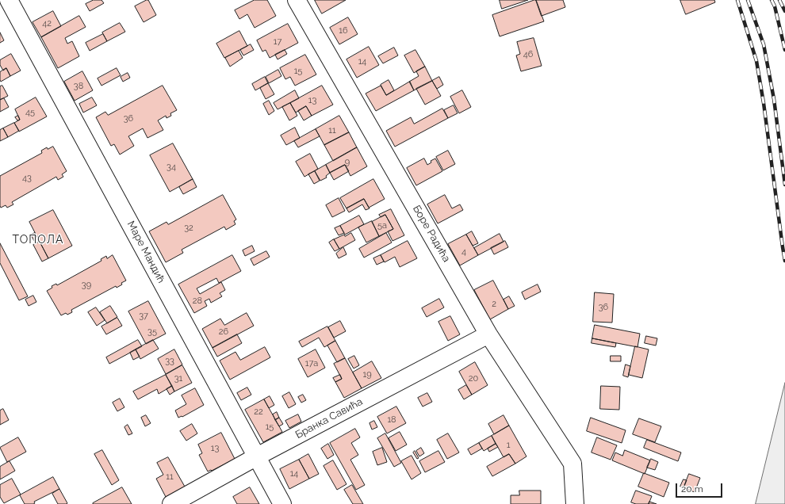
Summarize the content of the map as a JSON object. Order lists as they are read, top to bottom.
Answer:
{
  "streets": {
    "street": ["Боре Радића", "Маре Мандић", "Бранка Савића"]
  },
  "crossings": [
    ["Боре Радића", "Бранка Савића"],
    ["Маре Мандић", "Бранка Савића"]
  ],
  "districts": ["ТОПОЛА"],
  "house_numbers": [
    "42",
    "16",
    "17",
    "46",
    "14",
    "15",
    "38",
    "13",
    "45",
    "36",
    "11",
    "9",
    "34",
    "43",
    "5a",
    "32",
    "4",
    "39",
    "28",
    "2",
    "36",
    "37",
    "35",
    "26",
    "33",
    "17a",
    "19",
    "31",
    "20",
    "22",
    "18",
    "15",
    "1",
    "13",
    "14",
    "11"
  ],
  "scale_bar": "20 m"
}
